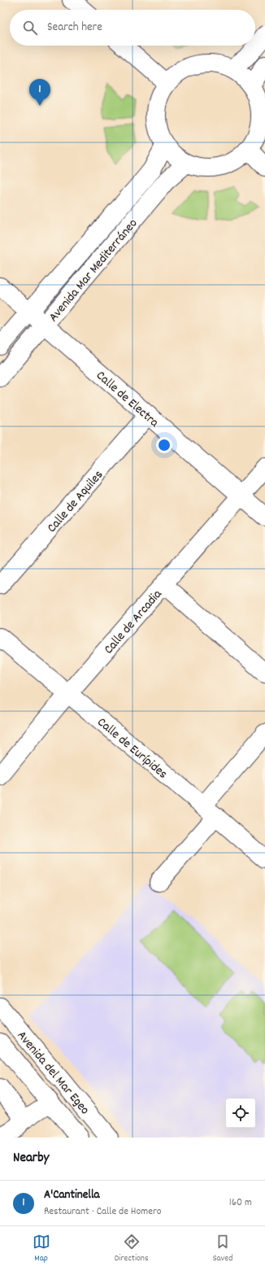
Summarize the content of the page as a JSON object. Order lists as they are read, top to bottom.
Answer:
{
  "streets": {
    "street": [
      "Avenida Mar Mediterráneo",
      "Calle de Electra",
      "Calle de Aquiles",
      "Calle de Arcadia",
      "Calle de Eurípides",
      "Avenida del Mar Egeo"
    ]
  },
  "crossings": [
    ["Avenida Mar Mediterráneo", "Calle de Electra"],
    ["Calle de Electra", "Calle de Aquiles"],
    ["Calle de Electra", "Calle de Arcadia"],
    ["Calle de Arcadia", "Calle de Eurípides"]
  ],
  "page": {
    "search": "Search here",
    "pins": "1",
    "heading": "Nearby",
    "list": [
      {
        "mark": "1",
        "name": "A'Cantinella",
        "note": "Restaurant · Calle de Homero",
        "value": "160 m"
      }
    ],
    "nav": ["Map", "Directions", "Saved"]
  }
}
